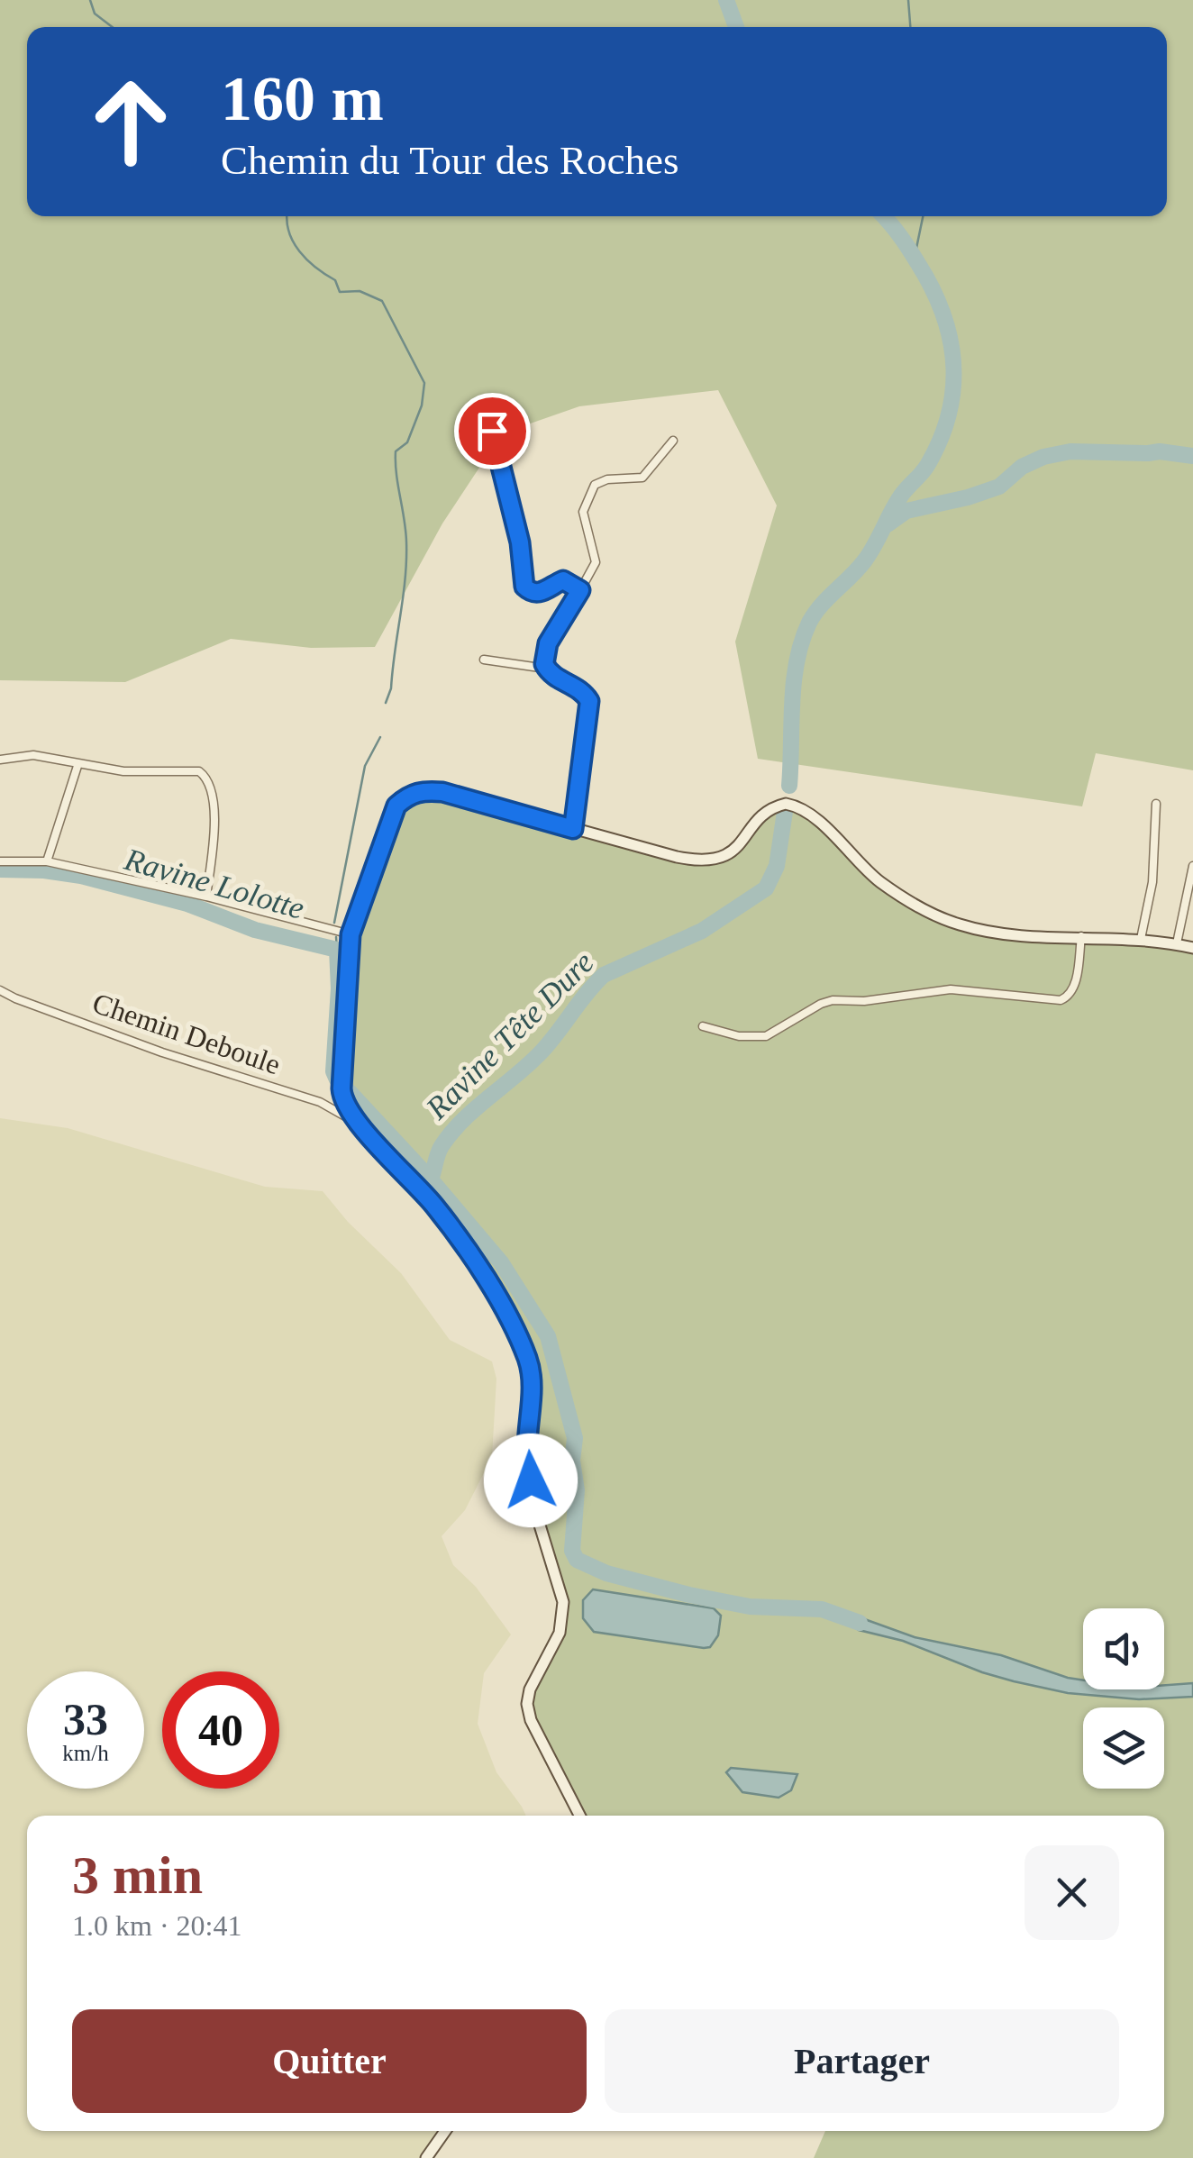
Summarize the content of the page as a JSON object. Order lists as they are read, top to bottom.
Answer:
{
  "streets": {
    "street": ["Chemin Deboule"]
  },
  "water": ["Ravine Lolotte", "Ravine Tête Dure"],
  "page": {
    "turn": ["160 m", "Chemin du Tour des Roches"],
    "speed": "33 km/h",
    "limit": "40",
    "heading": ["3 min", "1.0 km · 20:41"],
    "buttons": ["Quitter", "Partager"]
  }
}
